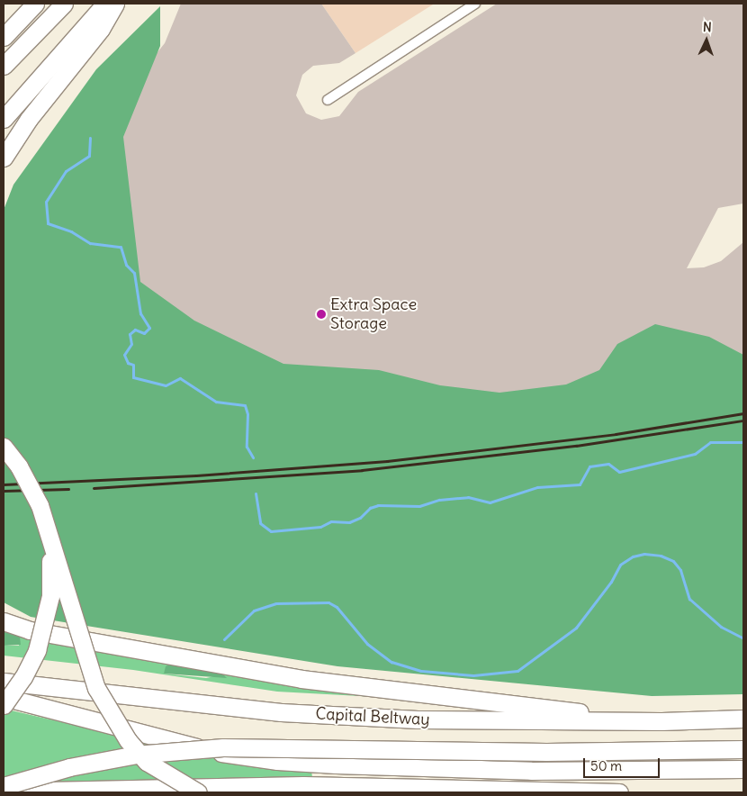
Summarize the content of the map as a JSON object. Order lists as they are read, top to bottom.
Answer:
{
  "streets": {
    "highway": ["Capital Beltway"]
  },
  "places": ["Extra Space Storage"],
  "scale_bar": "50 m",
  "north": "top"
}
